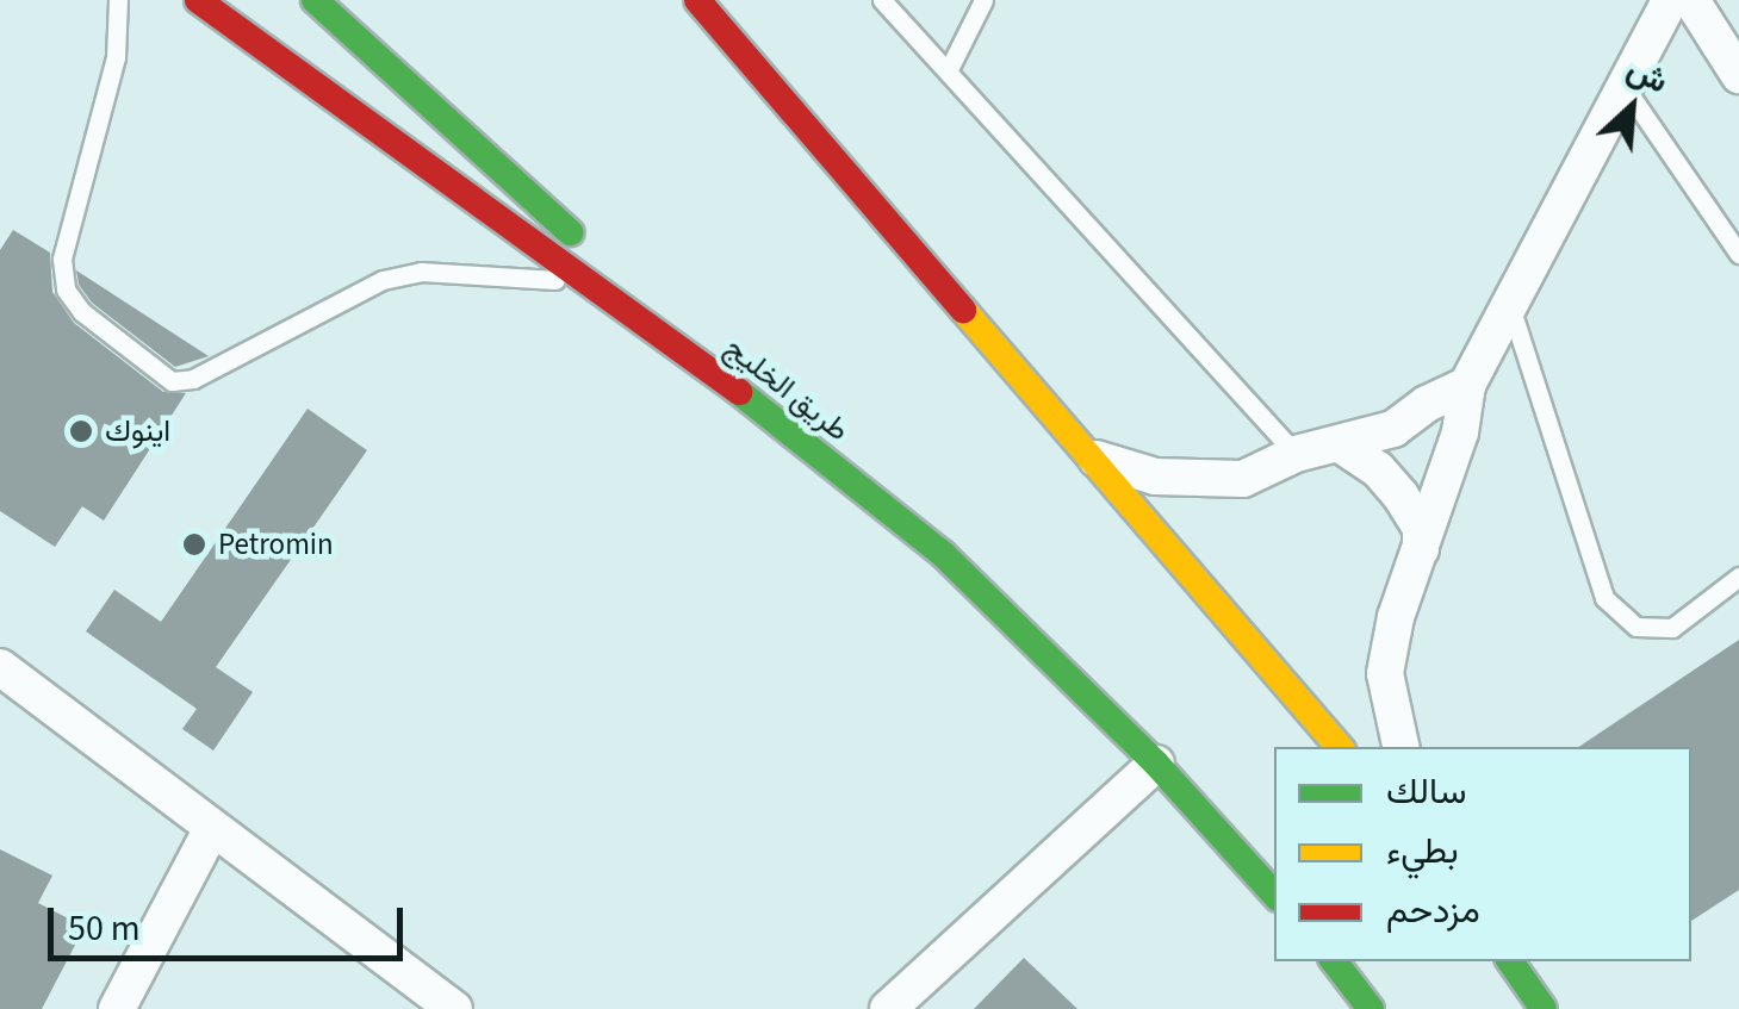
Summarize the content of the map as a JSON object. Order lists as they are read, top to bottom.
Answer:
{
  "streets": {
    "main road": ["طريق الخليج"]
  },
  "places": ["اينوك", "Petromin"],
  "legend": ["سالك", "بطيء", "مزدحم"],
  "scale_bar": "50 m",
  "north": "top right"
}
